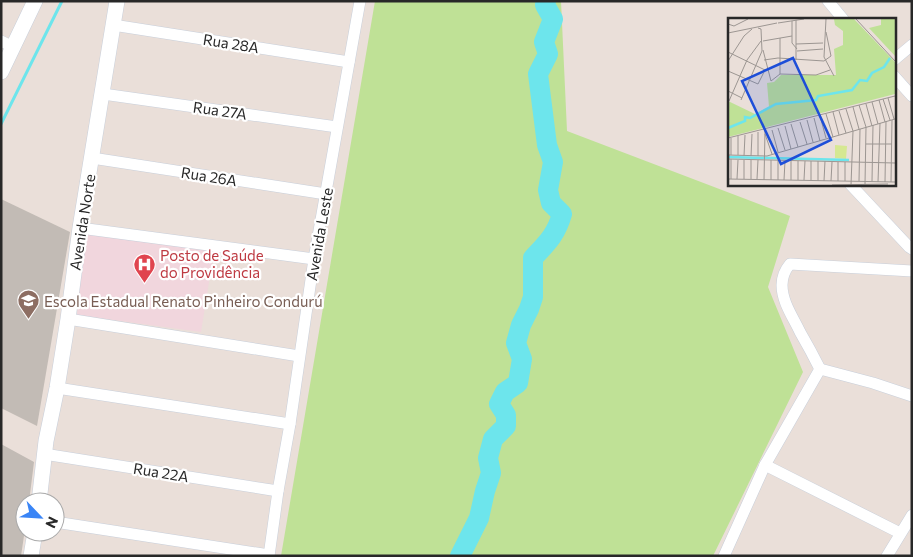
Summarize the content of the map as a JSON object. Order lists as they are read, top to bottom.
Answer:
{
  "streets": {
    "street": [
      "Rua 28A",
      "Rua 27A",
      "Rua 26A",
      "Avenida Norte",
      "Avenida Leste",
      "Rua 22A"
    ]
  },
  "crossings": [
    ["Rua 28A", "Avenida Norte"],
    ["Rua 28A", "Avenida Leste"],
    ["Rua 27A", "Avenida Norte"],
    ["Rua 27A", "Avenida Leste"],
    ["Rua 26A", "Avenida Norte"],
    ["Rua 26A", "Avenida Leste"],
    ["Avenida Norte", "Rua 22A"],
    ["Avenida Leste", "Rua 22A"]
  ],
  "places": {
    "hospital": ["Posto de Saúde do Providência"],
    "school or university": ["Escola Estadual Renato Pinheiro Condurú"]
  },
  "north": "bottom right"
}
